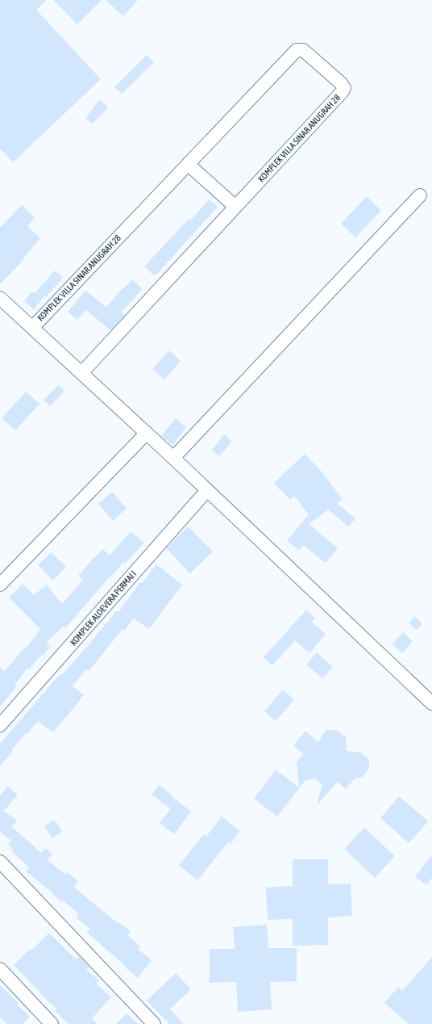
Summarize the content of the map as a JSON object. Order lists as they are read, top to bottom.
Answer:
{
  "streets": {
    "street": ["KOMPLEK VILLA SINAR ANUGRAH 28", "KOMPLEK ALOEVERA PERMAI I"]
  }
}
